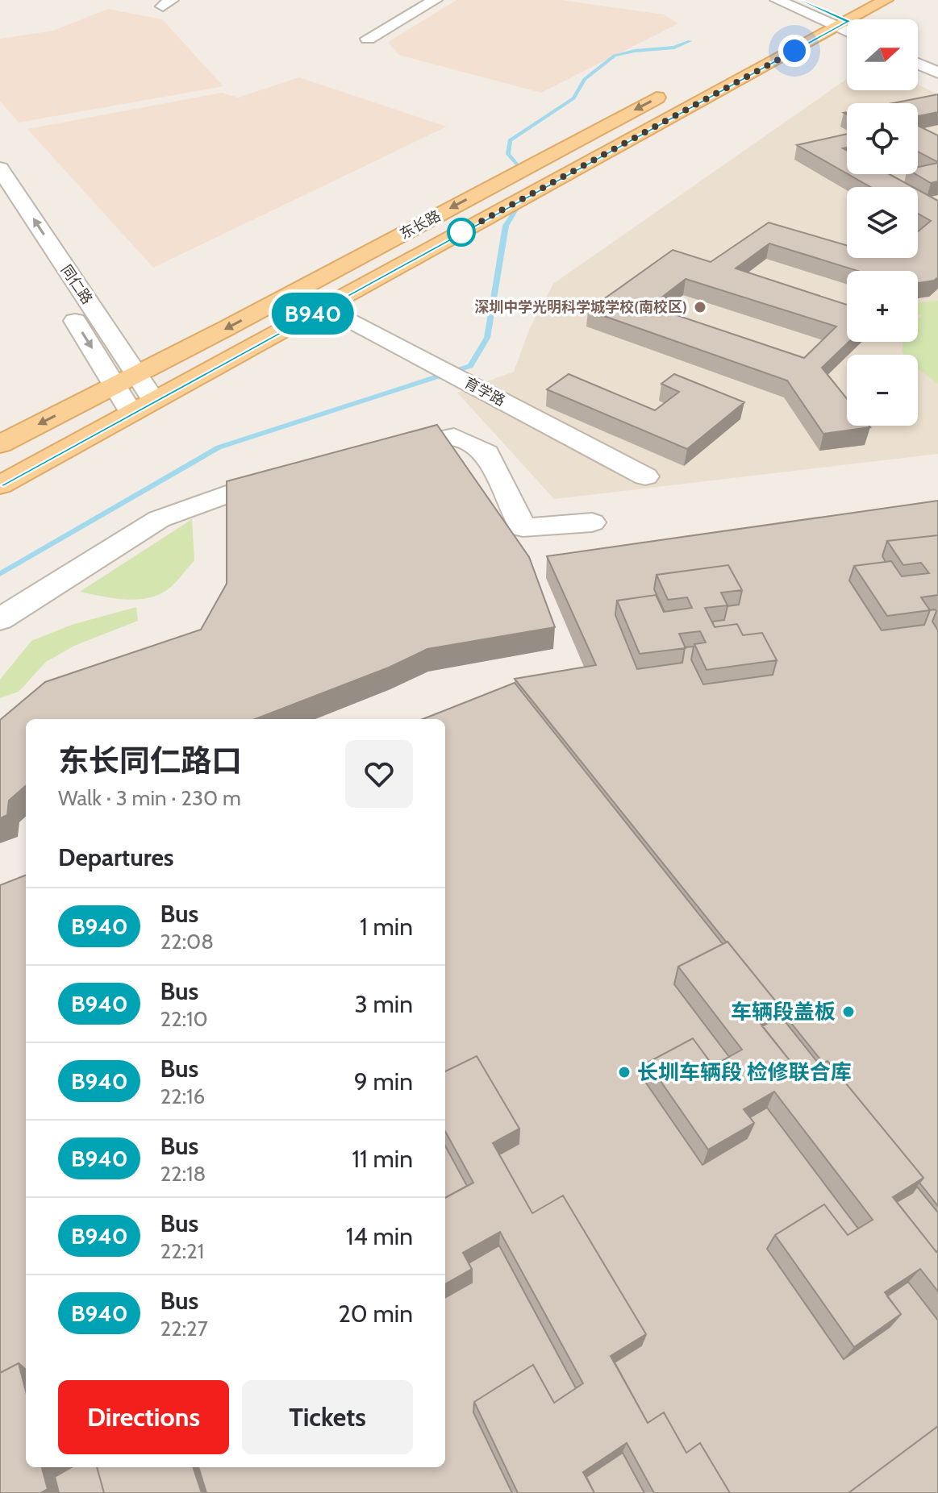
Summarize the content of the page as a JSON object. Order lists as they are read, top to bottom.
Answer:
{
  "streets": {
    "main road": ["东长路"],
    "street": ["同仁路", "育学路"]
  },
  "crossings": [
    ["东长路", "同仁路"],
    ["东长路", "育学路"]
  ],
  "places": ["深圳中学光明科学城学校(南校区)", "车辆段盖板", "长圳车辆段 检修联合库"],
  "lines": ["bus line B940"],
  "north": "right",
  "page": {
    "on_map": "B940",
    "map_buttons": ["+", "−"],
    "heading": [
      ["东长同仁路口", "Walk · 3 min · 230 m"],
      "Departures"
    ],
    "list": [
      {
        "mark": "B940",
        "name": "Bus",
        "note": "22:08",
        "value": "1 min"
      },
      {
        "mark": "B940",
        "name": "Bus",
        "note": "22:10",
        "value": "3 min"
      },
      {
        "mark": "B940",
        "name": "Bus",
        "note": "22:16",
        "value": "9 min"
      },
      {
        "mark": "B940",
        "name": "Bus",
        "note": "22:18",
        "value": "11 min"
      },
      {
        "mark": "B940",
        "name": "Bus",
        "note": "22:21",
        "value": "14 min"
      },
      {
        "mark": "B940",
        "name": "Bus",
        "note": "22:27",
        "value": "20 min"
      }
    ],
    "buttons": ["Directions", "Tickets"]
  }
}
